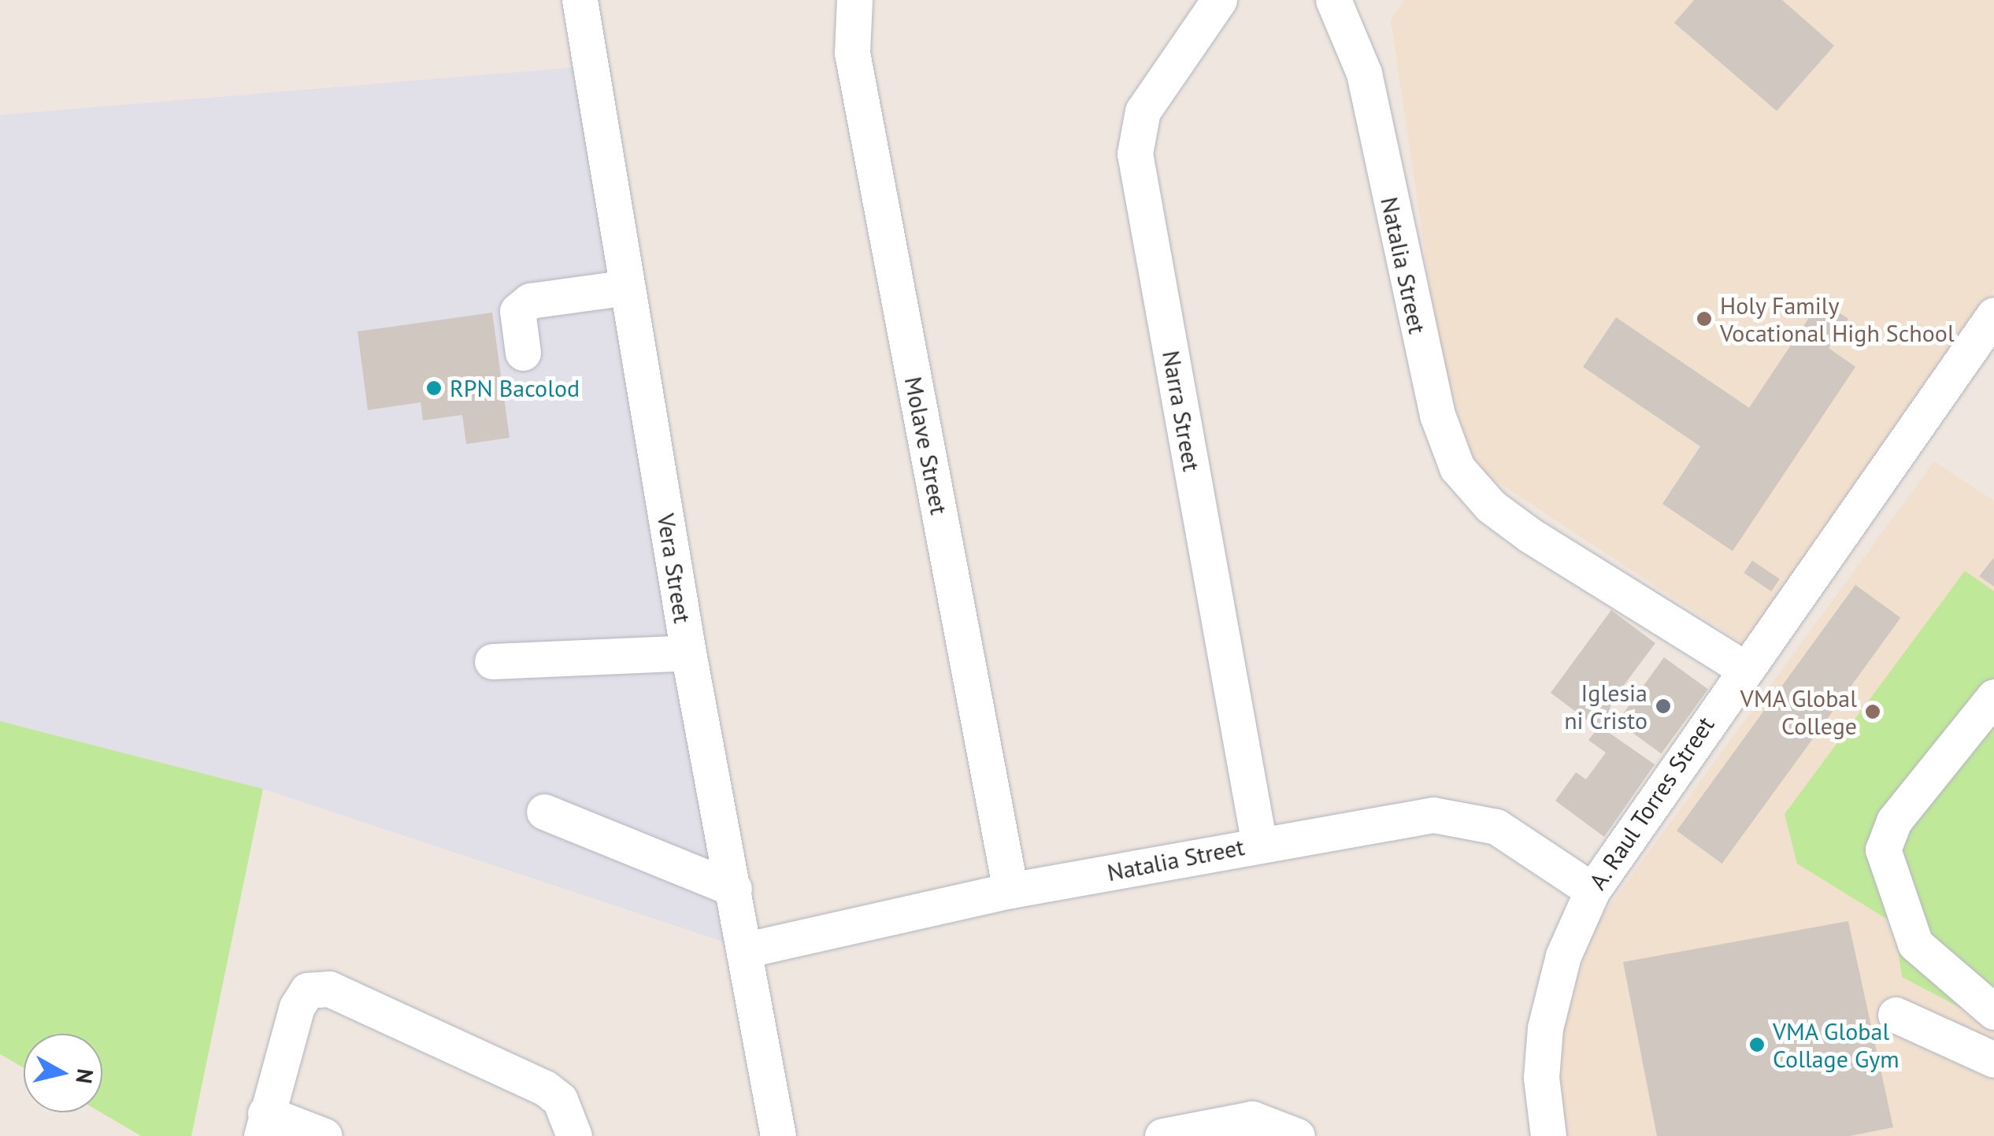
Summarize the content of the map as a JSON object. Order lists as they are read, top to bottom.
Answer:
{
  "streets": {
    "street": [
      "Natalia Street",
      "Narra Street",
      "Molave Street",
      "Vera Street",
      "A. Raul Torres Street"
    ]
  },
  "crossings": [
    ["Natalia Street", "Narra Street"],
    ["Natalia Street", "Molave Street"],
    ["Natalia Street", "Vera Street"],
    ["Natalia Street", "A. Raul Torres Street"]
  ],
  "places": [
    "Holy Family Vocational High School",
    "RPN Bacolod",
    "Iglesia ni Cristo",
    "VMA Global College",
    "VMA Global Collage Gym"
  ],
  "north": "right"
}
